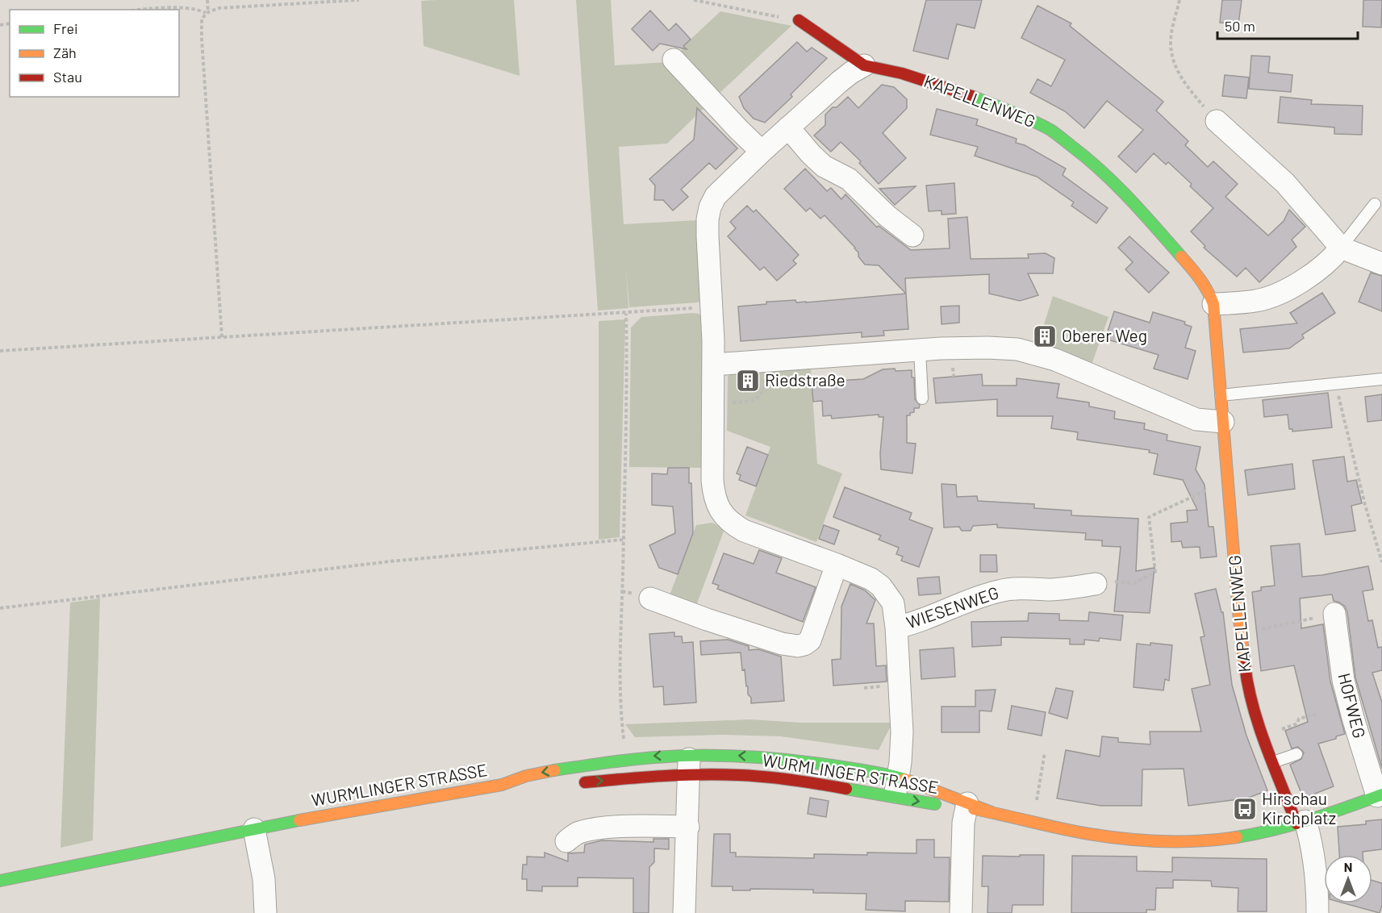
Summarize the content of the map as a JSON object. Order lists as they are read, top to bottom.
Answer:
{
  "streets": {
    "main road": ["KAPELLENWEG", "WURMLINGER STRASSE"],
    "street": ["WIESENWEG", "HOFWEG"]
  },
  "crossings": [
    ["KAPELLENWEG", "WURMLINGER STRASSE"],
    ["HOFWEG", "WURMLINGER STRASSE"]
  ],
  "places": {
    "building": ["Oberer Weg", "Riedstraße"],
    "bus stop": ["Hirschau Kirchplatz"]
  },
  "legend": ["Frei", "Zäh", "Stau"],
  "scale_bar": "50 m",
  "north": "top"
}
